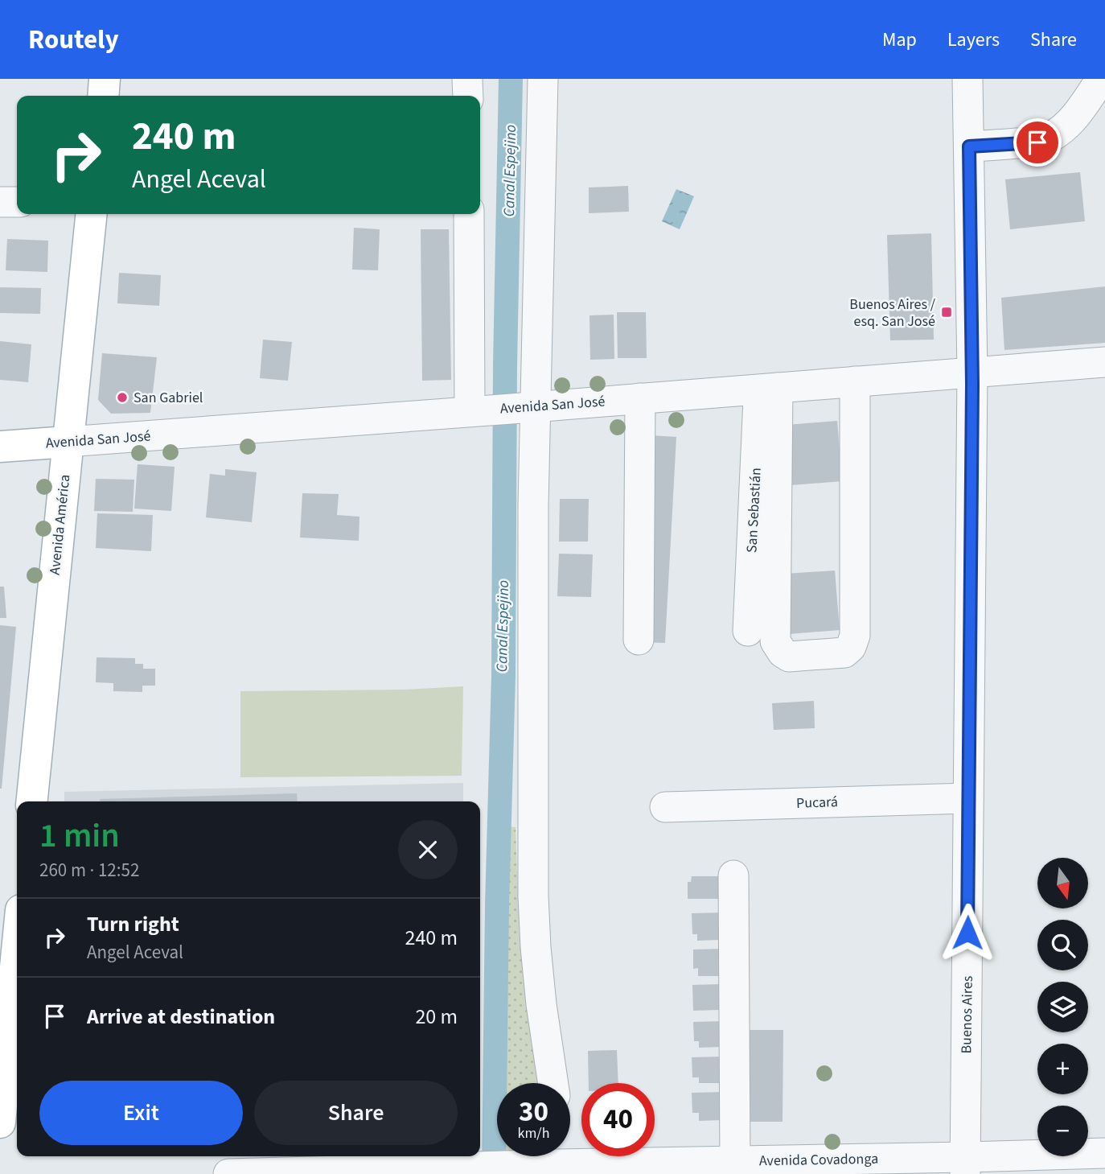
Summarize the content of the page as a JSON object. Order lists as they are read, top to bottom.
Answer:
{
  "streets": {
    "main road": ["Avenida San José", "Avenida América"],
    "street": [
      "San Sebastián",
      "Pucará",
      "Buenos Aires",
      "Avenida Covadonga"
    ]
  },
  "crossings": [
    ["Avenida San José", "San Sebastián"],
    ["Avenida San José", "Avenida América"],
    ["Avenida San José", "Buenos Aires"],
    ["Pucará", "Buenos Aires"],
    ["Buenos Aires", "Avenida Covadonga"]
  ],
  "water": ["Canal Espejino"],
  "places": {
    "transit": ["Buenos Aires / esq. San José"],
    "other": ["San Gabriel"]
  },
  "north": "bottom",
  "page": {
    "header": "Routely",
    "nav": ["Map", "Layers", "Share"],
    "turn": ["240 m", "Angel Aceval"],
    "heading": ["1 min", "260 m · 12:52"],
    "map_buttons": ["+", "−"],
    "list": [
      {
        "name": "Turn right",
        "note": "Angel Aceval",
        "value": "240 m"
      },
      {
        "name": "Arrive at destination",
        "value": "20 m"
      }
    ],
    "buttons": ["Exit", "Share"],
    "speed": "30 km/h",
    "limit": "40"
  }
}
